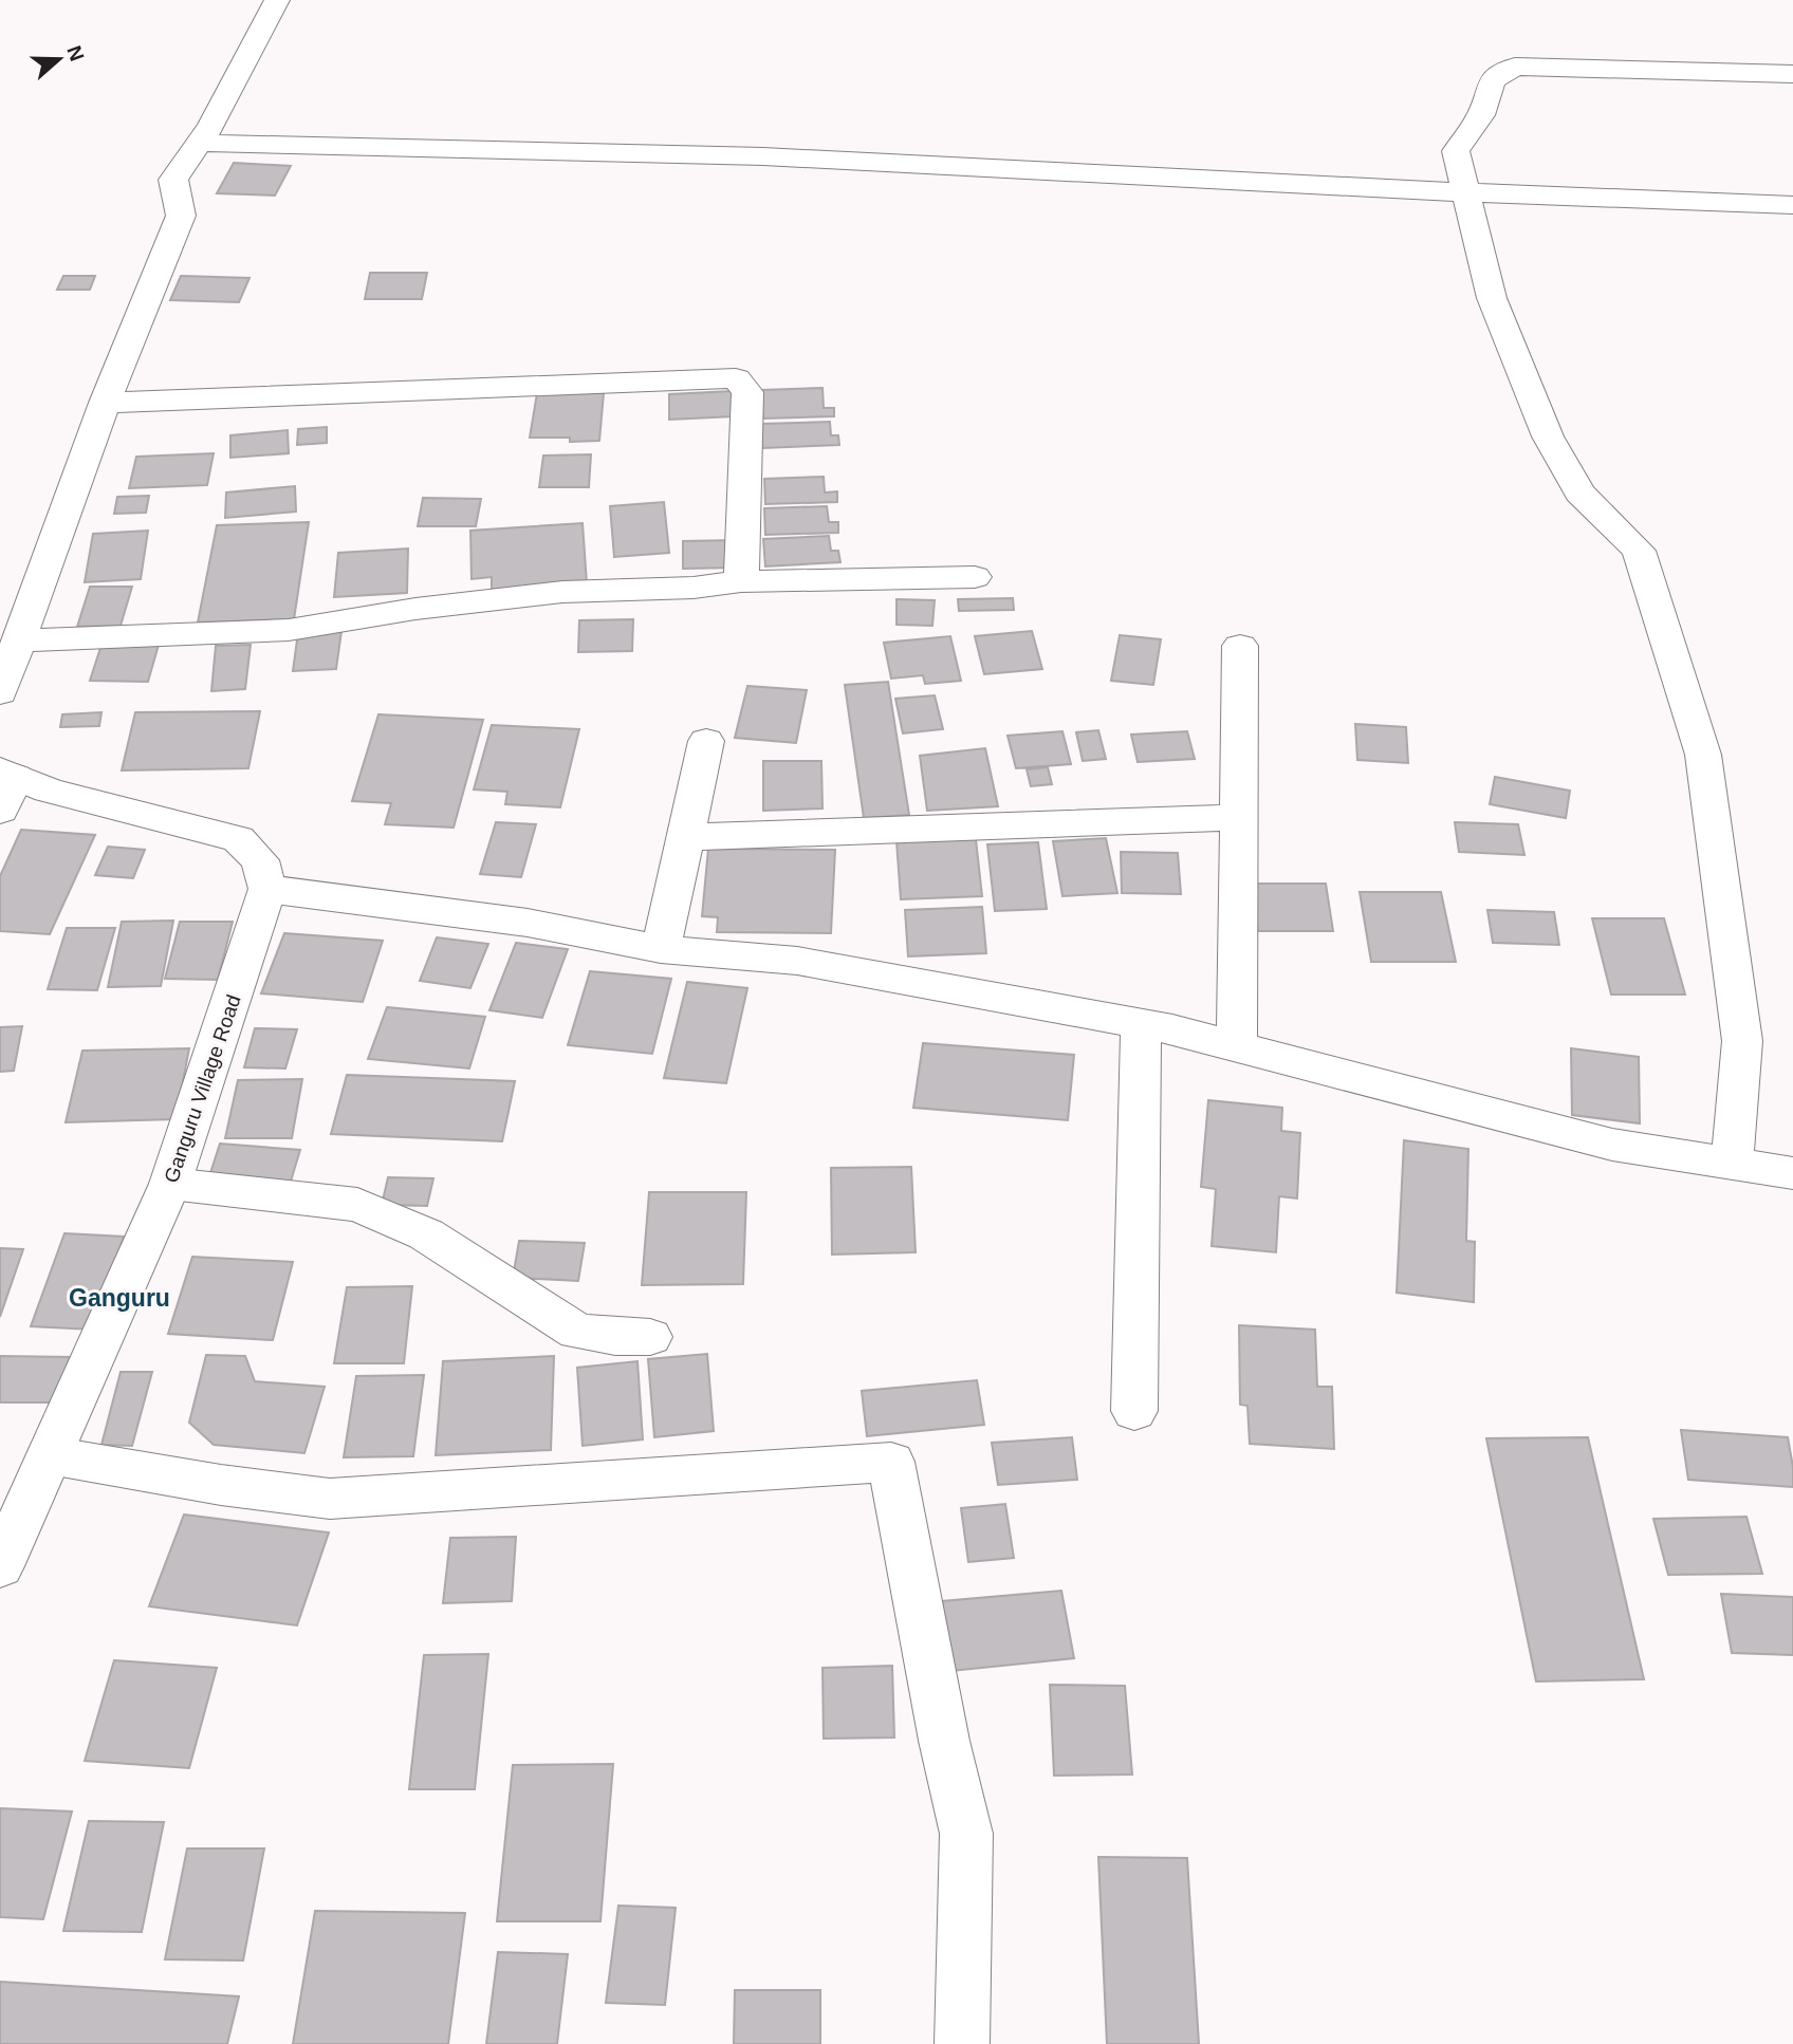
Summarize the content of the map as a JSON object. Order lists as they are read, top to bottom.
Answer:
{
  "streets": {
    "street": ["Ganguru Village Road"]
  },
  "districts": ["Ganguru"],
  "north": "right"
}
